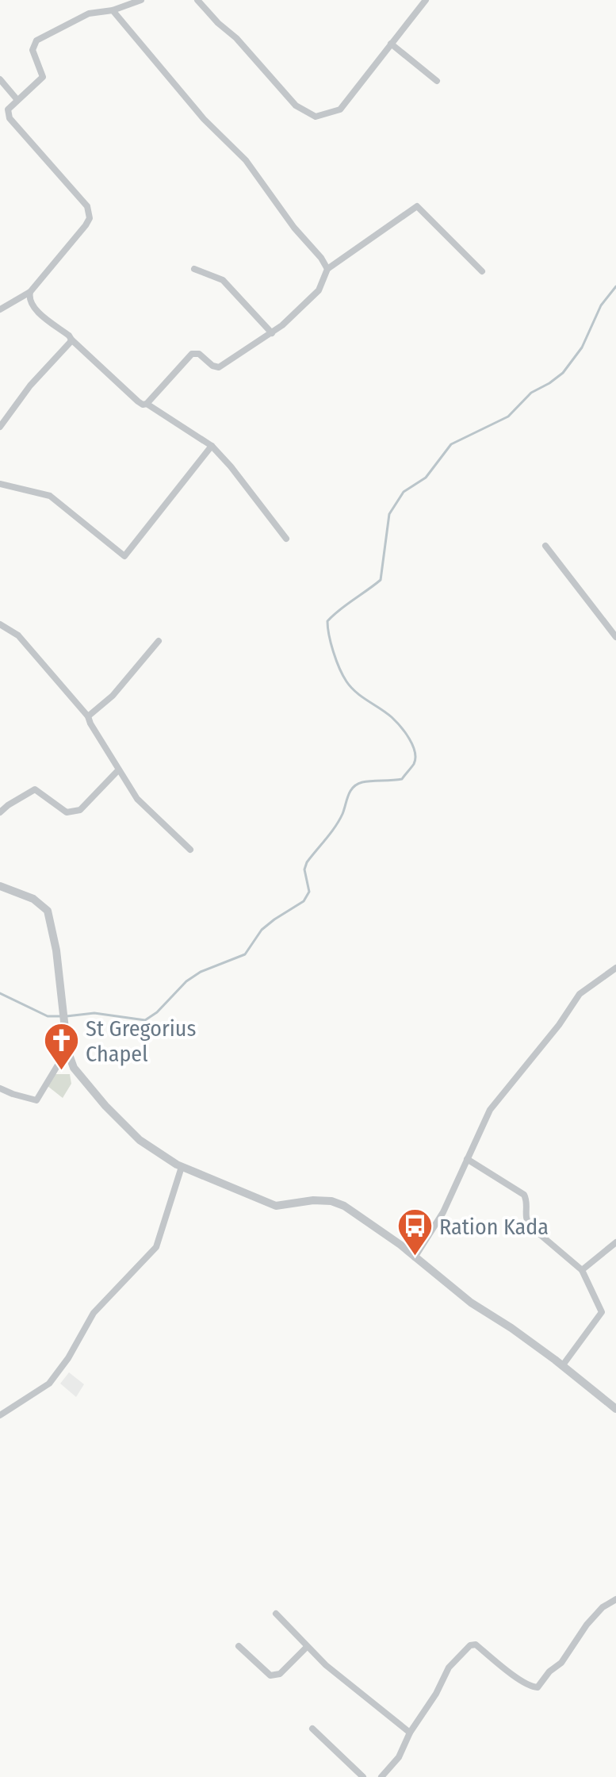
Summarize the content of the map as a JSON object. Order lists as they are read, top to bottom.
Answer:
{
  "places": {
    "church": ["St Gregorius Chapel"],
    "bus stop": ["Ration Kada"]
  }
}
